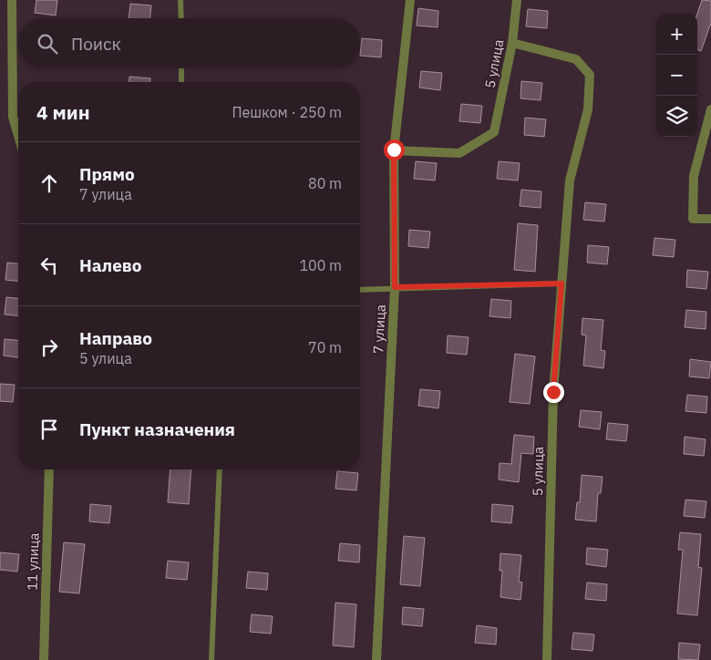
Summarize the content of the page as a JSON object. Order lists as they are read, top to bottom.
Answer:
{
  "streets": {
    "street": ["5 улица", "7 улица", "11 улица"]
  },
  "crossings": [
    ["5 улица", "7 улица"]
  ],
  "page": {
    "map_buttons": ["+", "−"],
    "search": "Поиск",
    "heading": ["4 мин", "Пешком · 250 m"],
    "list": [
      ["Прямо", "7 улица", "80 m"],
      ["Налево", "100 m"],
      ["Направо", "5 улица", "70 m"],
      "Пункт назначения"
    ]
  }
}
